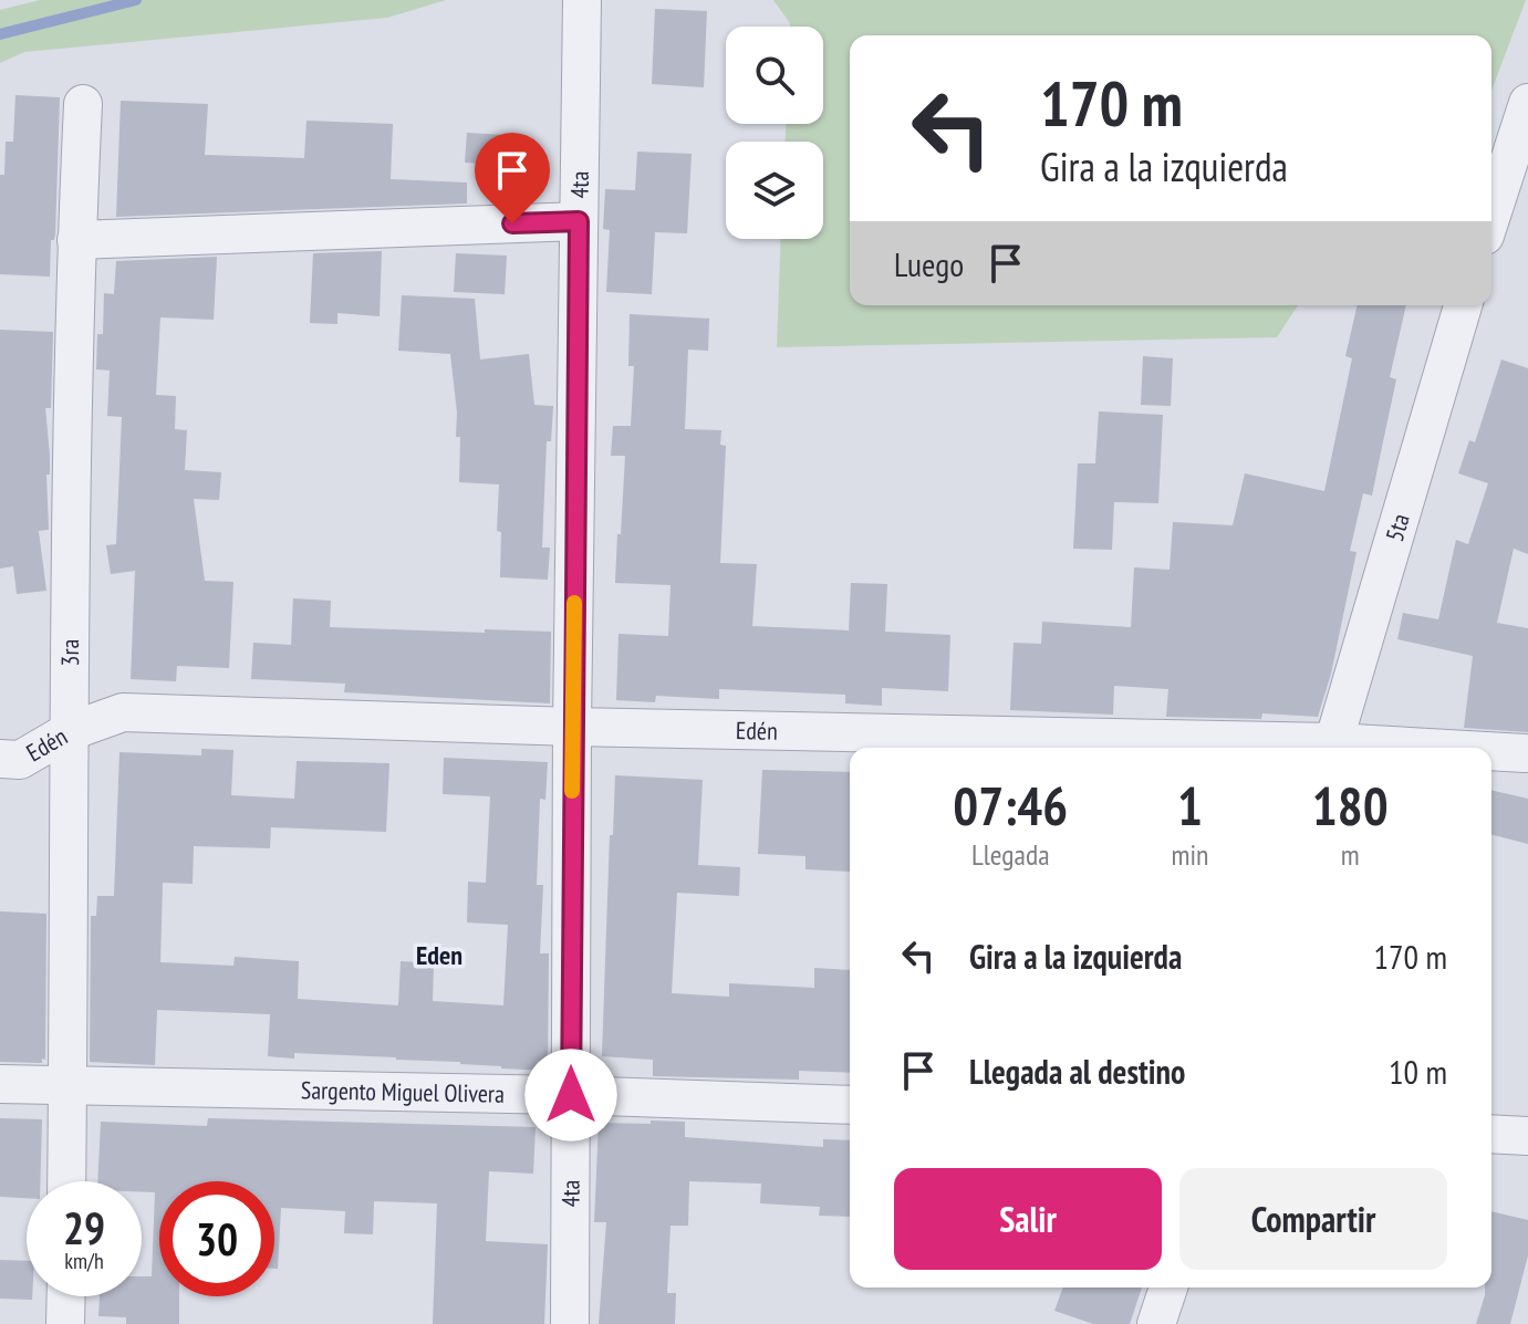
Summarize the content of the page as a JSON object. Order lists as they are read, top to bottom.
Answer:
{
  "streets": {
    "street": [
      "4ta",
      "5ta",
      "3ra",
      "Edén",
      "Sargento Miguel Olivera"
    ]
  },
  "crossings": [
    ["4ta", "Edén"],
    ["4ta", "Sargento Miguel Olivera"],
    ["3ra", "Edén"],
    ["3ra", "Sargento Miguel Olivera"]
  ],
  "districts": ["Eden"],
  "page": {
    "turn": ["170 m", "Gira a la izquierda"],
    "then": "Luego",
    "eta": [
      "07:46",
      "Llegada",
      "1",
      "min",
      "180",
      "m"
    ],
    "list": [
      {
        "name": "Gira a la izquierda",
        "value": "170 m"
      },
      {
        "name": "Llegada al destino",
        "value": "10 m"
      }
    ],
    "buttons": ["Salir", "Compartir"],
    "speed": "29 km/h",
    "limit": "30"
  }
}
